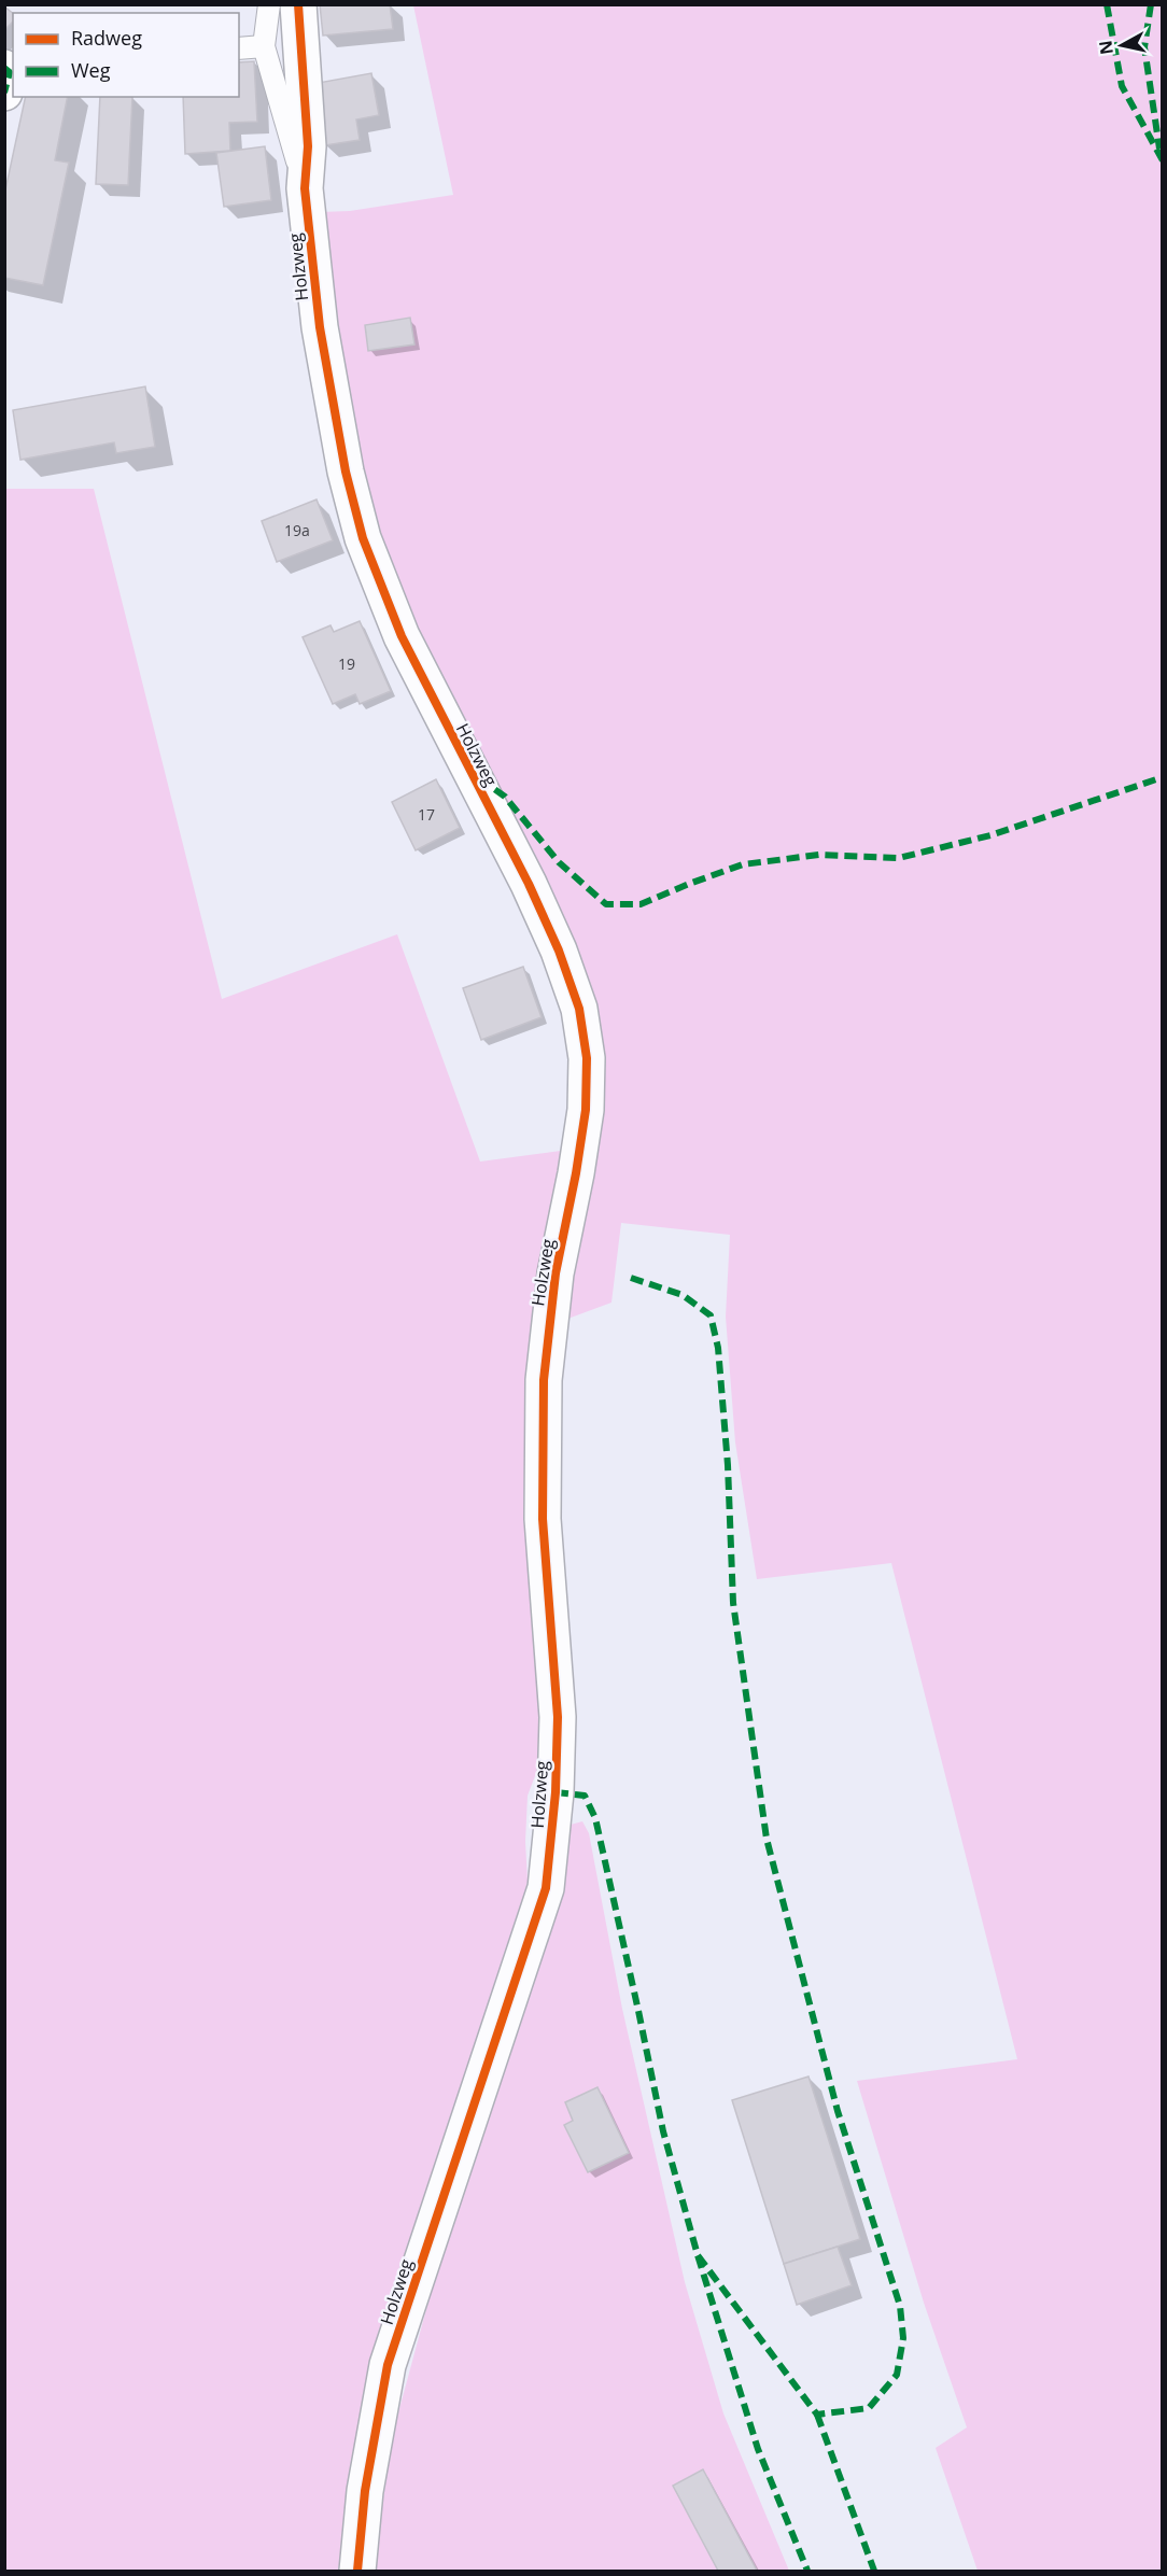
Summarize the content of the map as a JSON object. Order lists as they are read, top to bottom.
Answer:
{
  "streets": {
    "street": ["Holzweg"]
  },
  "house_numbers": ["19a", "19", "17"],
  "legend": ["Radweg", "Weg"],
  "north": "left"
}
